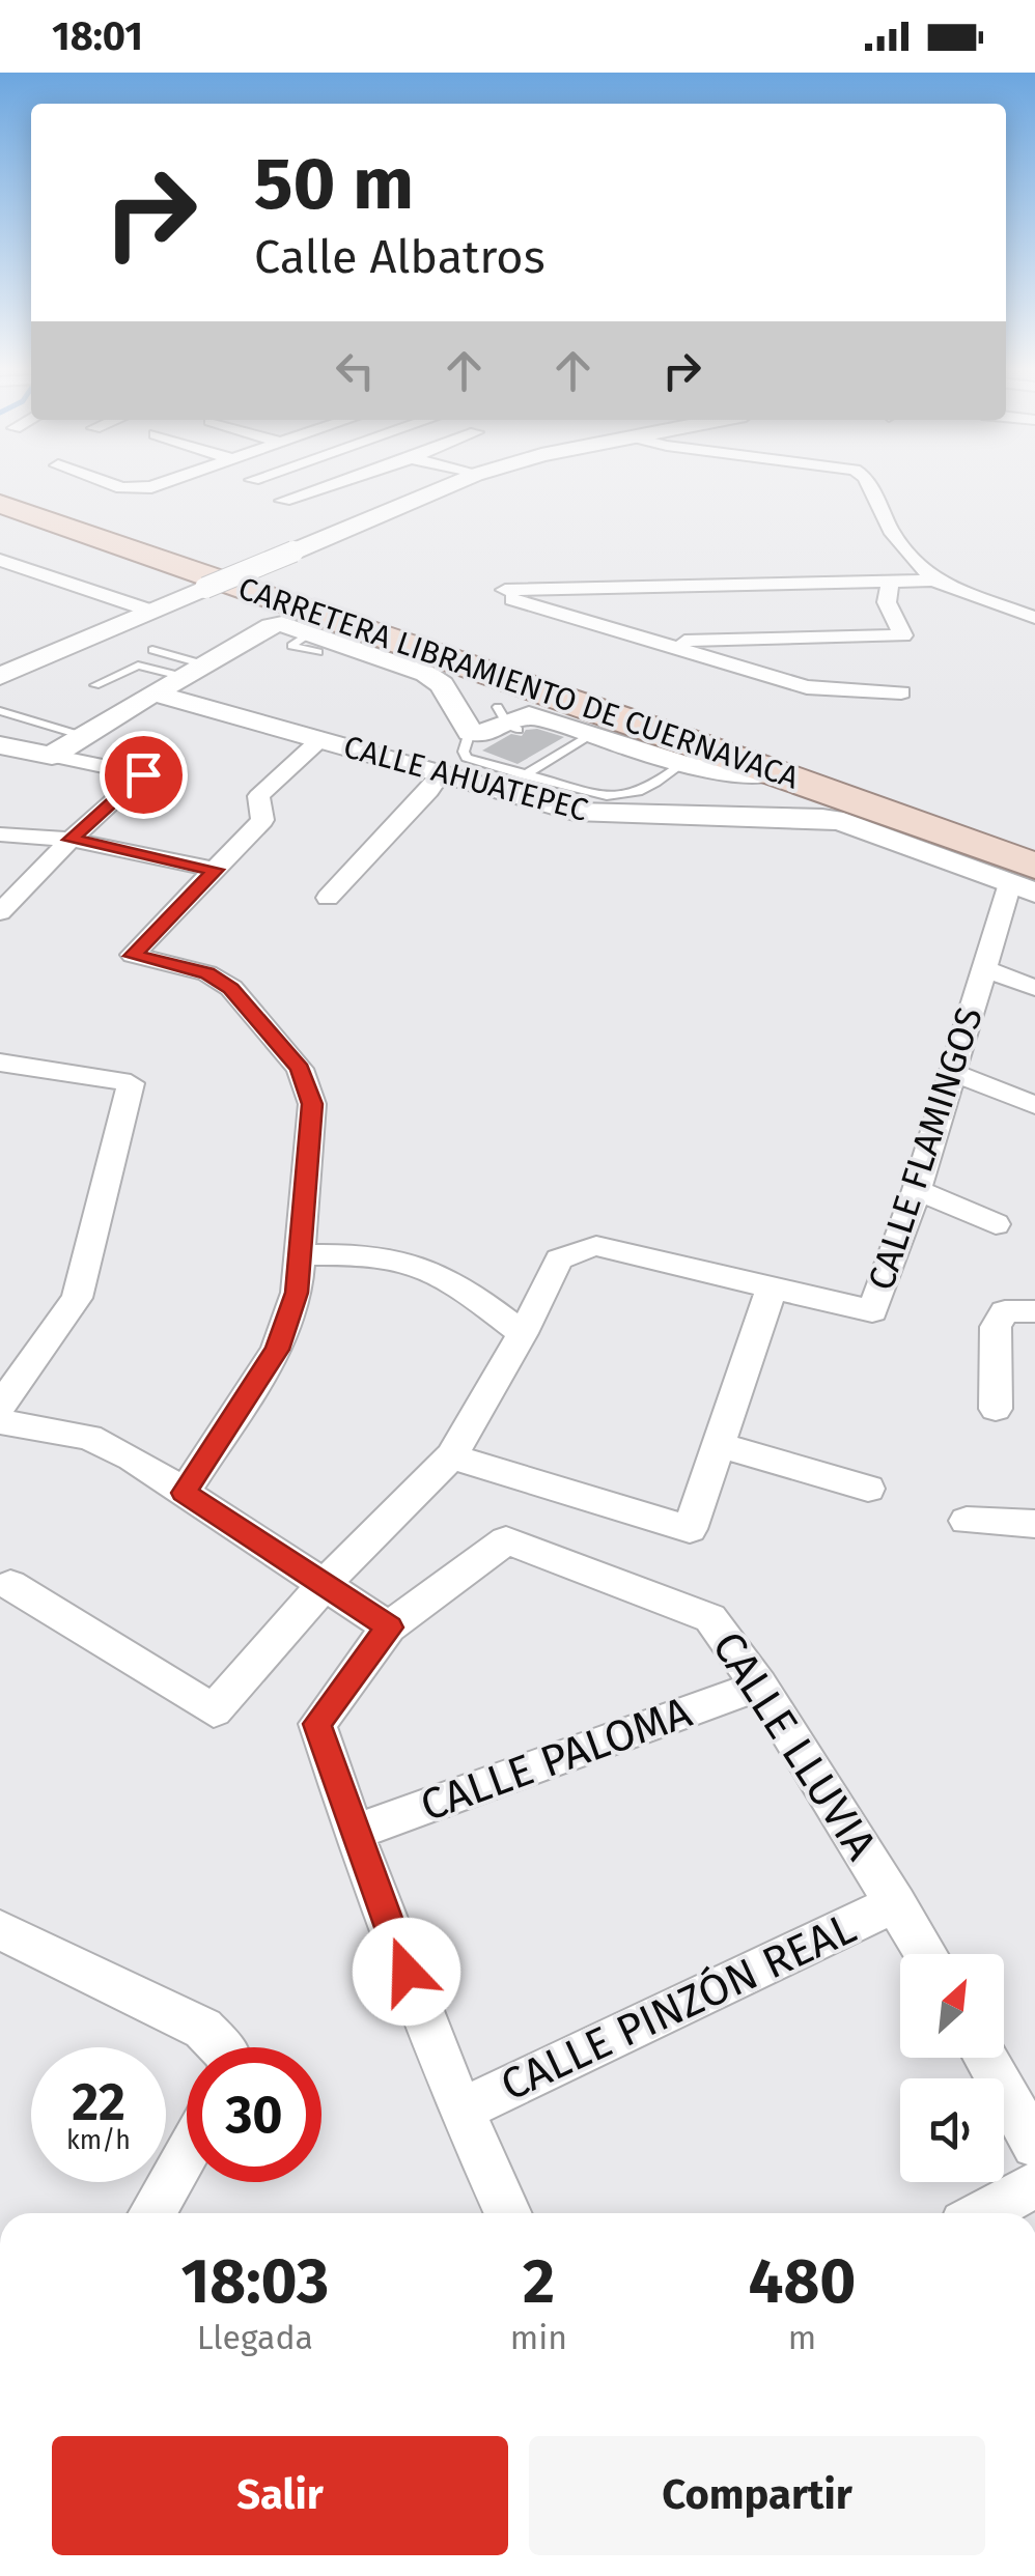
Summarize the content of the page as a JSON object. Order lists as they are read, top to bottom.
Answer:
{
  "streets": {
    "highway": ["CARRETERA LIBRAMIENTO DE CUERNAVACA"],
    "street": [
      "CALLE AHUATEPEC",
      "CALLE FLAMINGOS",
      "CALLE LLUVIA",
      "CALLE PALOMA",
      "CALLE PINZÓN REAL"
    ]
  },
  "crossings": [
    ["CARRETERA LIBRAMIENTO DE CUERNAVACA", "CALLE AHUATEPEC"],
    ["CARRETERA LIBRAMIENTO DE CUERNAVACA", "CALLE FLAMINGOS"],
    ["CALLE AHUATEPEC", "CALLE FLAMINGOS"],
    ["CALLE LLUVIA", "CALLE PALOMA"],
    ["CALLE LLUVIA", "CALLE PINZÓN REAL"]
  ],
  "north": "top right",
  "page": {
    "status": "18:01",
    "turn": ["50 m", "Calle Albatros"],
    "speed": "22 km/h",
    "limit": "30",
    "eta": [
      "18:03",
      "Llegada",
      "2",
      "min",
      "480",
      "m"
    ],
    "buttons": ["Salir", "Compartir"]
  }
}
